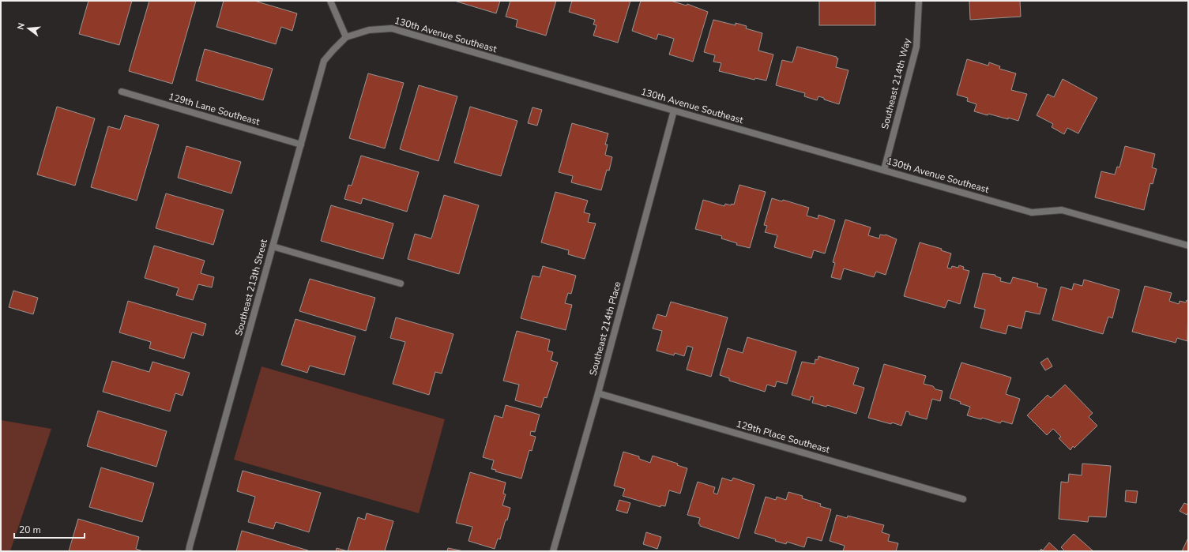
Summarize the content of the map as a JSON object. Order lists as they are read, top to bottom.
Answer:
{
  "streets": {
    "street": [
      "130th Avenue Southeast",
      "Southeast 214th Way",
      "129th Lane Southeast",
      "Southeast 213th Street",
      "Southeast 214th Place",
      "129th Place Southeast"
    ]
  },
  "crossings": [
    ["130th Avenue Southeast", "Southeast 214th Way"],
    ["130th Avenue Southeast", "Southeast 213th Street"],
    ["130th Avenue Southeast", "Southeast 214th Place"],
    ["129th Lane Southeast", "Southeast 213th Street"],
    ["Southeast 214th Place", "129th Place Southeast"]
  ],
  "scale_bar": "20 m",
  "north": "left"
}
